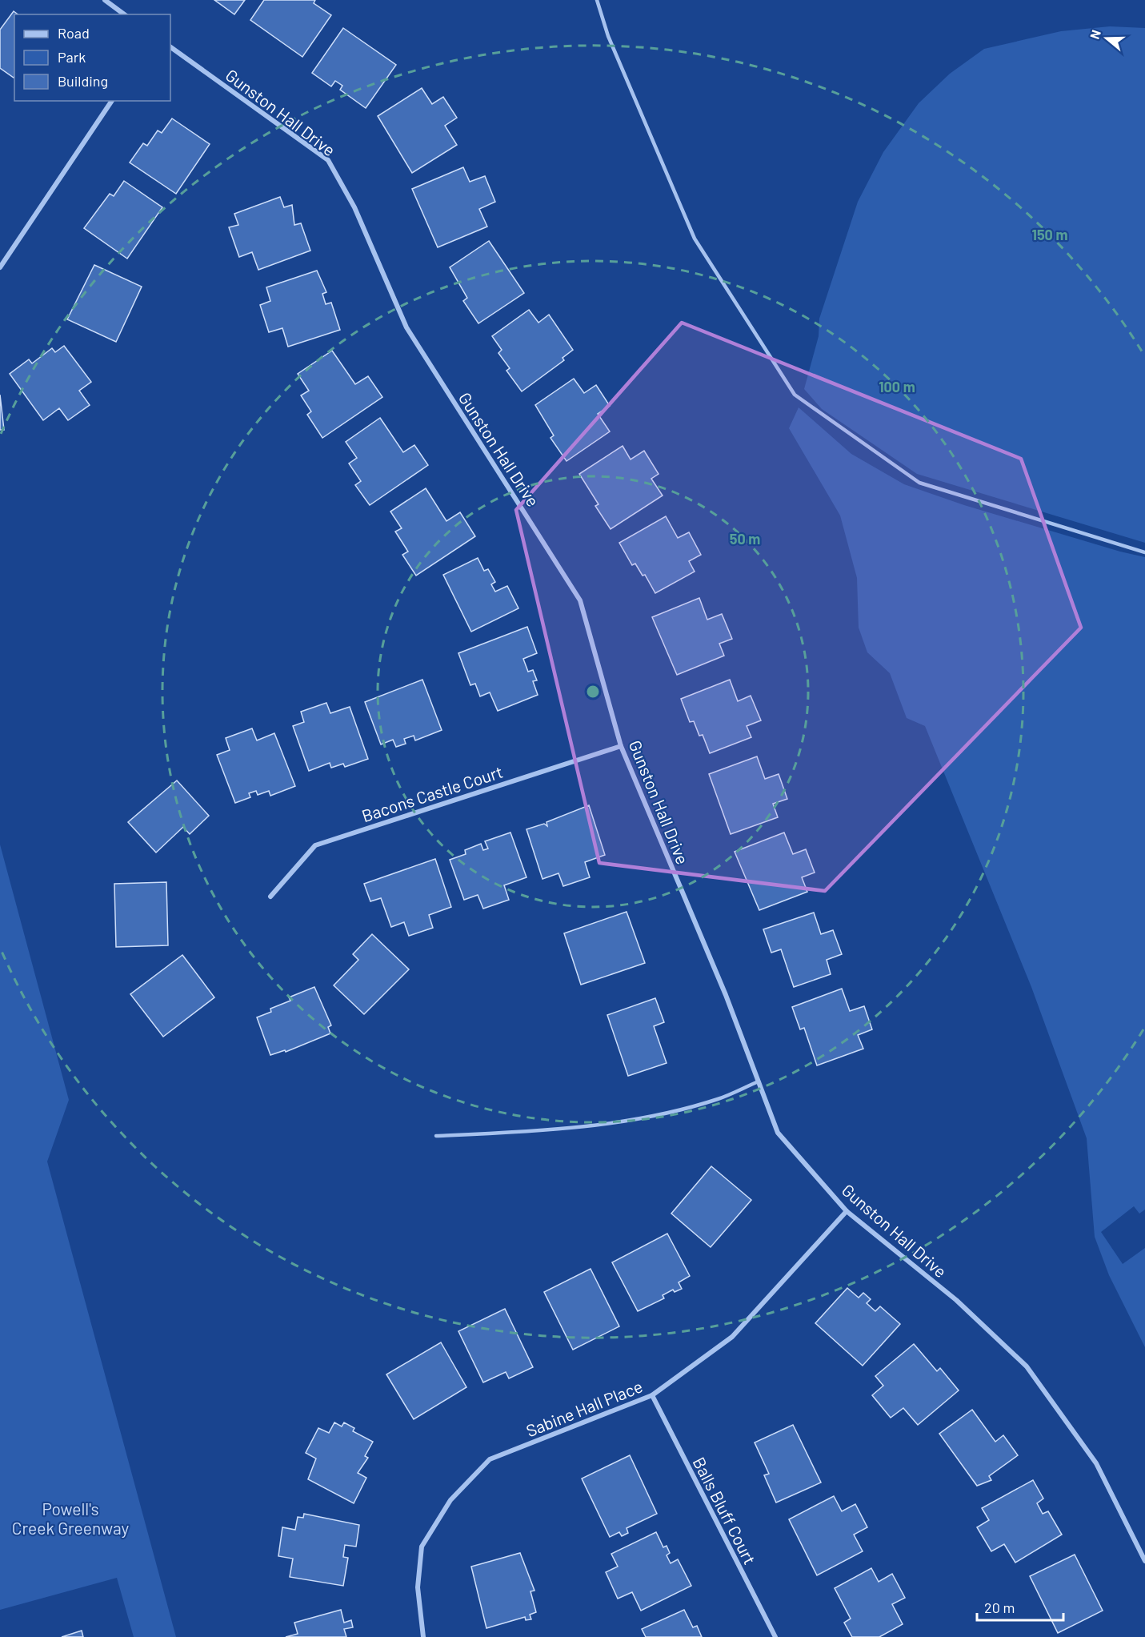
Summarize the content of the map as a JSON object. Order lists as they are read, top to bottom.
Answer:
{
  "streets": {
    "street": [
      "Gunston Hall Drive",
      "Bacons Castle Court",
      "Sabine Hall Place",
      "Balls Bluff Court"
    ]
  },
  "crossings": [
    ["Gunston Hall Drive", "Bacons Castle Court"],
    ["Gunston Hall Drive", "Sabine Hall Place"],
    ["Sabine Hall Place", "Balls Bluff Court"]
  ],
  "parks": ["Powell's Creek Greenway"],
  "legend": ["Road", "Park", "Building"],
  "scale_bar": "20 m",
  "north": "left",
  "rings": ["150 m", "100 m", "50 m"]
}
